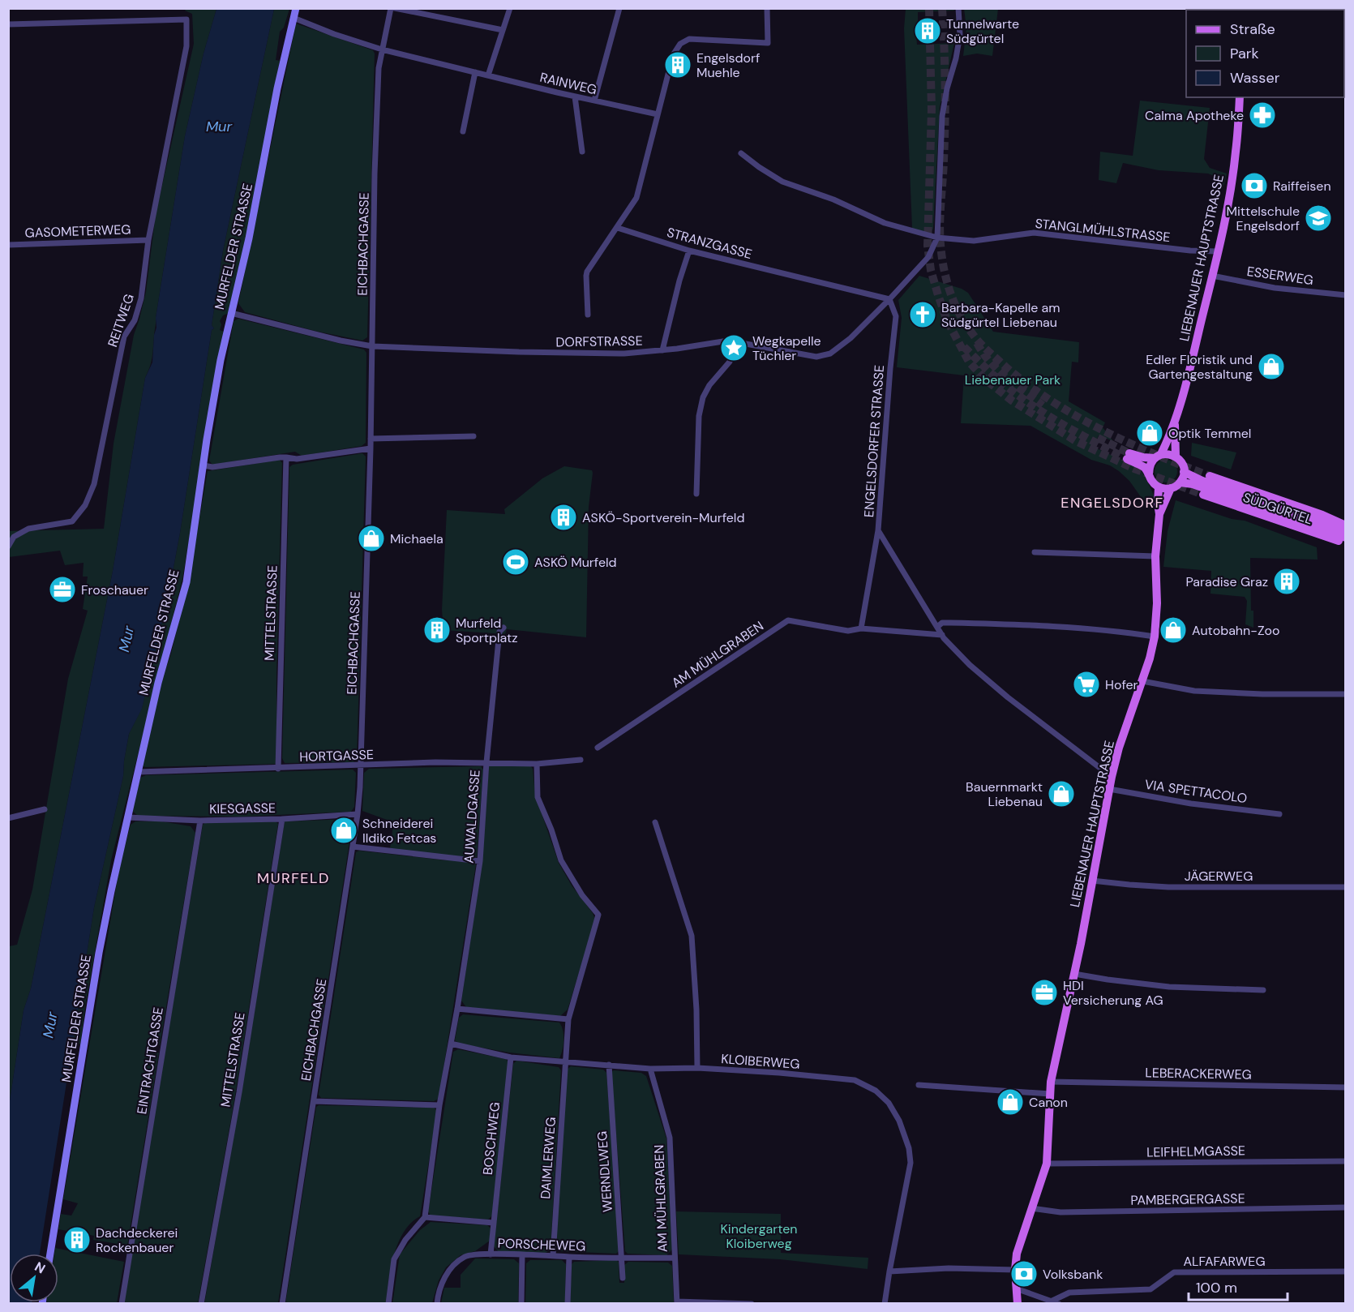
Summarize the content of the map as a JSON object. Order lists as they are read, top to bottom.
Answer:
{
  "streets": {
    "main road": ["LIEBENAUER HAUPTSTRASSE", "SÜDGÜRTEL"],
    "street": [
      "RAINWEG",
      "STANGLMÜHLSTRASSE",
      "GASOMETERWEG",
      "STRANZGASSE",
      "EICHBACHGASSE",
      "MURFELDER STRASSE",
      "ESSERWEG",
      "REITWEG",
      "DORFSTRASSE",
      "ENGELSDORFER STRASSE",
      "MITTELSTRASSE",
      "AM MÜHLGRABEN",
      "HORTGASSE",
      "VIA SPETTACOLO",
      "KIESGASSE",
      "AUWALDGASSE",
      "JÄGERWEG",
      "EINTRACHTGASSE",
      "KLOIBERWEG",
      "LEBERACKERWEG",
      "BOSCHWEG",
      "LEIFHELMGASSE",
      "DAIMLERWEG",
      "WERNDLWEG",
      "PAMBERGERGASSE",
      "PORSCHEWEG",
      "ALFAFARWEG"
    ]
  },
  "crossings": [
    ["RAINWEG", "EICHBACHGASSE"],
    ["RAINWEG", "MURFELDER STRASSE"],
    ["STANGLMÜHLSTRASSE", "LIEBENAUER HAUPTSTRASSE"],
    ["STANGLMÜHLSTRASSE", "DORFSTRASSE"],
    ["GASOMETERWEG", "REITWEG"],
    ["STRANZGASSE", "DORFSTRASSE"],
    ["STRANZGASSE", "ENGELSDORFER STRASSE"],
    ["EICHBACHGASSE", "DORFSTRASSE"],
    ["EICHBACHGASSE", "HORTGASSE"],
    ["EICHBACHGASSE", "KIESGASSE"],
    ["EICHBACHGASSE", "AUWALDGASSE"],
    ["MURFELDER STRASSE", "DORFSTRASSE"],
    ["MURFELDER STRASSE", "HORTGASSE"],
    ["MURFELDER STRASSE", "KIESGASSE"],
    ["LIEBENAUER HAUPTSTRASSE", "ESSERWEG"],
    ["LIEBENAUER HAUPTSTRASSE", "ENGELSDORFER STRASSE"],
    ["LIEBENAUER HAUPTSTRASSE", "VIA SPETTACOLO"],
    ["LIEBENAUER HAUPTSTRASSE", "JÄGERWEG"],
    ["LIEBENAUER HAUPTSTRASSE", "LEBERACKERWEG"],
    ["LIEBENAUER HAUPTSTRASSE", "LEIFHELMGASSE"],
    ["LIEBENAUER HAUPTSTRASSE", "PAMBERGERGASSE"],
    ["DORFSTRASSE", "ENGELSDORFER STRASSE"],
    ["ENGELSDORFER STRASSE", "AM MÜHLGRABEN"],
    ["MITTELSTRASSE", "HORTGASSE"],
    ["MITTELSTRASSE", "KIESGASSE"],
    ["AM MÜHLGRABEN", "KLOIBERWEG"],
    ["AM MÜHLGRABEN", "PORSCHEWEG"],
    ["HORTGASSE", "AUWALDGASSE"],
    ["KIESGASSE", "EINTRACHTGASSE"],
    ["AUWALDGASSE", "KLOIBERWEG"],
    ["KLOIBERWEG", "BOSCHWEG"],
    ["KLOIBERWEG", "DAIMLERWEG"],
    ["KLOIBERWEG", "WERNDLWEG"],
    ["BOSCHWEG", "PORSCHEWEG"],
    ["DAIMLERWEG", "PORSCHEWEG"],
    ["WERNDLWEG", "PORSCHEWEG"]
  ],
  "districts": ["ENGELSDORF", "MURFELD"],
  "water": ["Mur"],
  "parks": ["Liebenauer Park", "Kindergarten Kloiberweg"],
  "places": {
    "building": [
      "Tunnelwarte Südgürtel",
      "Engelsdorf Muehle",
      "ASKÖ-Sportverein-Murfeld",
      "Paradise Graz",
      "Murfeld Sportplatz",
      "Dachdeckerei Rockenbauer"
    ],
    "pharmacy": ["Calma Apotheke"],
    "bank": ["Raiffeisen", "Volksbank"],
    "school or university": ["Mittelschule Engelsdorf"],
    "church": ["Barbara-Kapelle am Südgürtel Liebenau"],
    "place": ["Wegkapelle Tüchler"],
    "shop": [
      "Edler Floristik und Gartengestaltung",
      "Optik Temmel",
      "Michaela",
      "Autobahn-Zoo",
      "Bauernmarkt Liebenau",
      "Schneiderei Ildiko Fetcas",
      "Canon"
    ],
    "sports": ["ASKÖ Murfeld"],
    "office": ["Froschauer", "HDI Versicherung AG"],
    "supermarket": ["Hofer"]
  },
  "legend": ["Straße", "Park", "Wasser"],
  "scale_bar": "100 m",
  "north": "top right"
}
